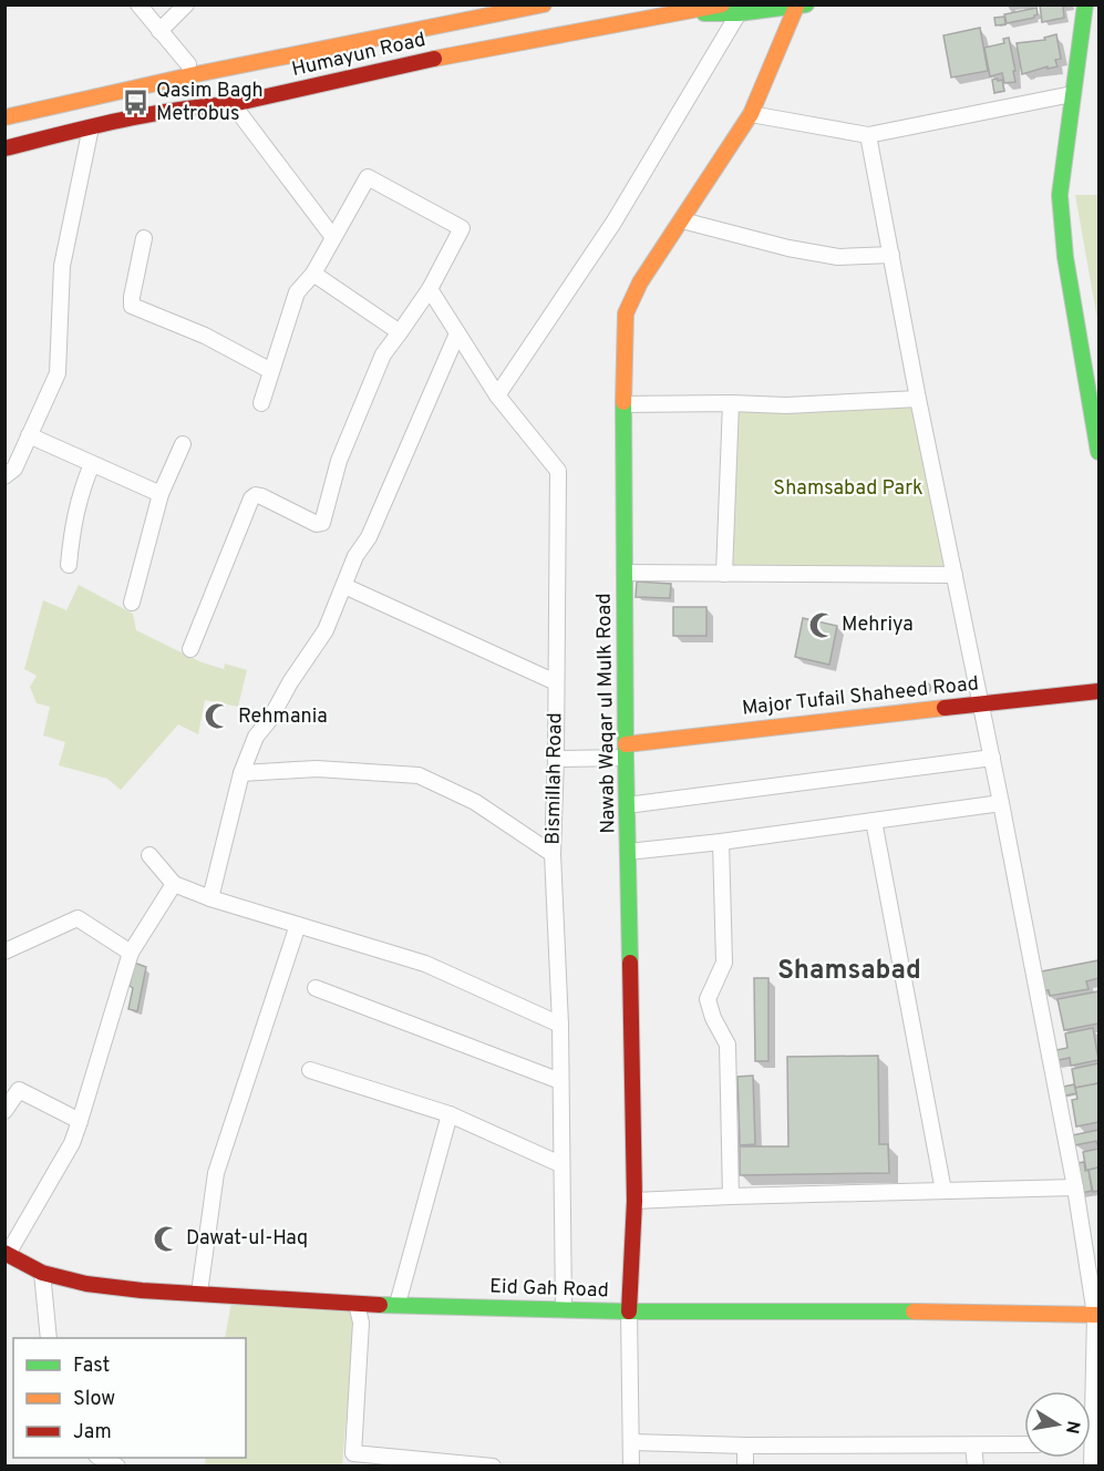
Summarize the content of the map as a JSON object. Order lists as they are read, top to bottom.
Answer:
{
  "streets": {
    "main road": [
      "Humayun Road",
      "Major Tufail Shaheed Road",
      "Nawab Waqar ul Mulk Road",
      "Eid Gah Road"
    ],
    "street": ["Bismillah Road"]
  },
  "crossings": [
    ["Major Tufail Shaheed Road", "Nawab Waqar ul Mulk Road"],
    ["Nawab Waqar ul Mulk Road", "Eid Gah Road"],
    ["Bismillah Road", "Eid Gah Road"]
  ],
  "districts": ["Shamsabad"],
  "parks": ["Shamsabad Park"],
  "places": {
    "bus stop": ["Qasim Bagh Metrobus"],
    "mosque": ["Mehriya", "Rehmania", "Dawat-ul-Haq"]
  },
  "legend": ["Fast", "Slow", "Jam"],
  "north": "right"
}
